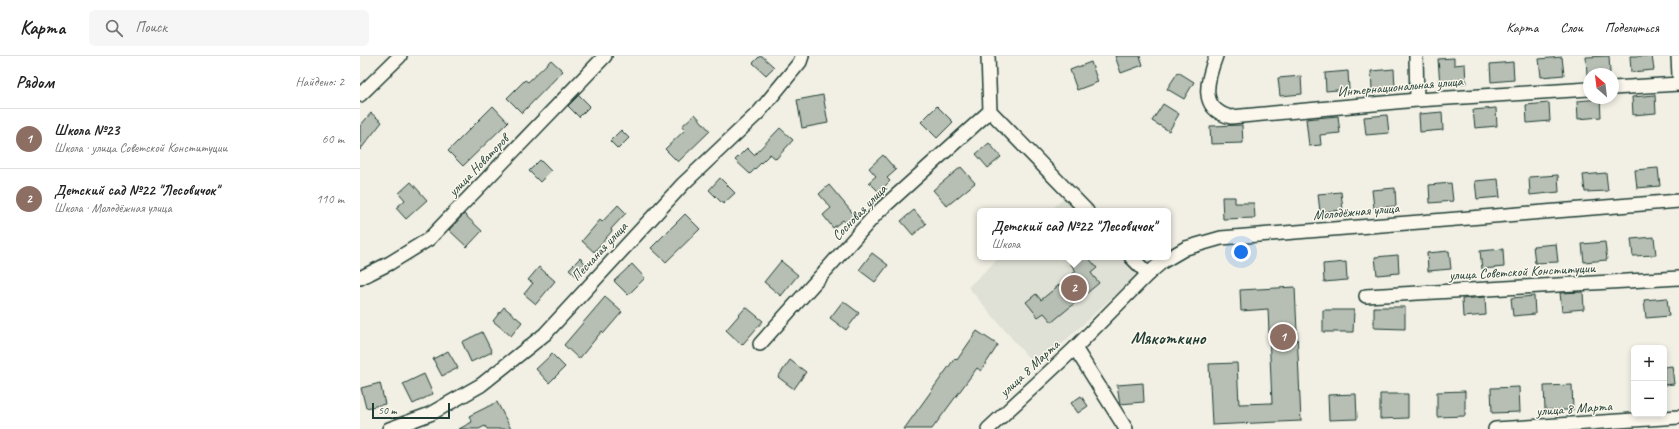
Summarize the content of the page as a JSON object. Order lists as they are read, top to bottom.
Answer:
{
  "streets": {
    "street": [
      "Интернациональная улица",
      "улица Новаторов",
      "Молодёжная улица",
      "Сосновая улица",
      "Песчаная улица",
      "улица Советской Конституции",
      "улица 8 Марта"
    ]
  },
  "crossings": [
    ["Молодёжная улица", "улица 8 Марта"]
  ],
  "districts": ["Мякоткино"],
  "scale_bar": "50 m",
  "north": "top left",
  "page": {
    "header": "Карта",
    "search": "Поиск",
    "nav": ["Карта", "Слои", "Поделиться"],
    "heading": ["Рядом", "Найдено: 2"],
    "list": [
      {
        "mark": "1",
        "name": "Школа №23",
        "note": "Школа · улица Советской Конституции",
        "value": "60 m"
      },
      {
        "mark": "2",
        "name": "Детский сад №22 \"Лесовичок\"",
        "note": "Школа · Молодёжная улица",
        "value": "110 m"
      }
    ],
    "popup": ["Детский сад №22 \"Лесовичок\"", "Школа"],
    "pins": ["2", "1"],
    "map_buttons": ["+", "−"],
    "scale": "50 m"
  }
}
